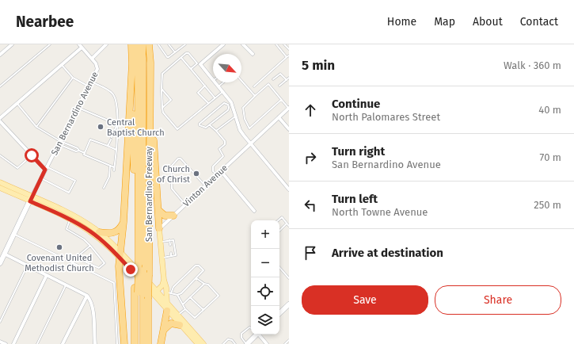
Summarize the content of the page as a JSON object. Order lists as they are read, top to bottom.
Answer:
{
  "streets": {
    "highway": ["San Bernardino Freeway"],
    "main road": ["San Bernardino Avenue"],
    "street": ["Vinton Avenue"]
  },
  "places": ["Central Baptist Church", "Church of Christ", "Covenant United Methodist Church"],
  "north": "bottom right",
  "page": {
    "header": "Nearbee",
    "nav": [
      "Home",
      "Map",
      "About",
      "Contact"
    ],
    "heading": ["5 min", "Walk · 360 m"],
    "list": [
      ["Continue", "North Palomares Street", "40 m"],
      ["Turn right", "San Bernardino Avenue", "70 m"],
      ["Turn left", "North Towne Avenue", "250 m"],
      "Arrive at destination"
    ],
    "map_buttons": ["+", "−"],
    "buttons": ["Save", "Share"]
  }
}
